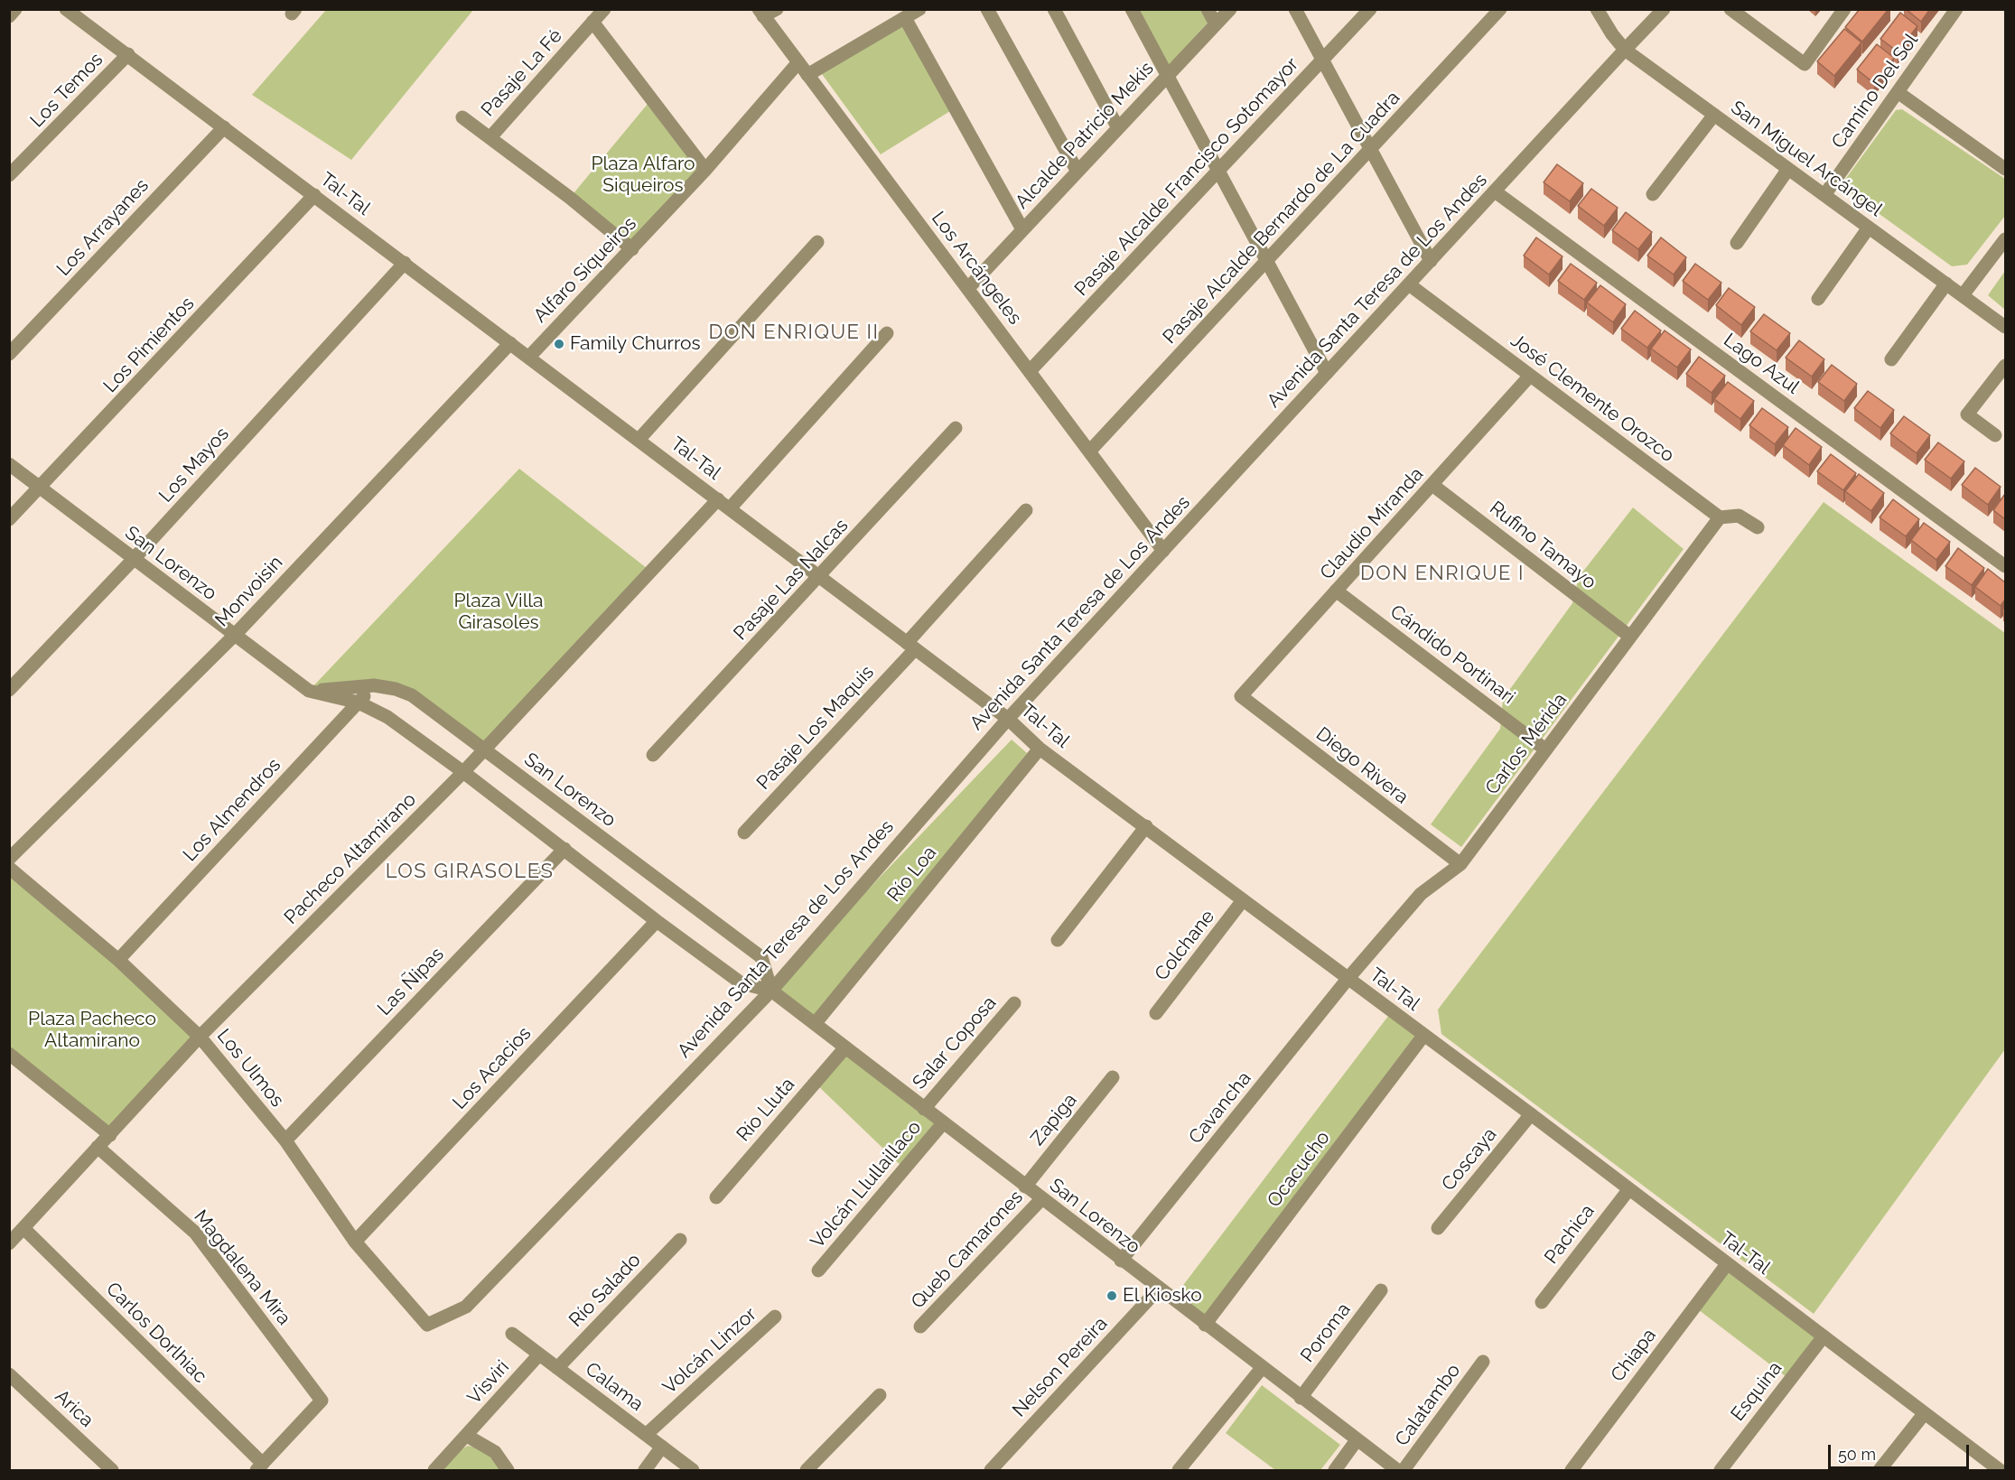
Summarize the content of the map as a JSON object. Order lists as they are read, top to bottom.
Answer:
{
  "streets": {
    "street": [
      "Pasaje La Fé",
      "Los Temos",
      "Camino Del Sol",
      "Alcalde Patricio Mekis",
      "San Miguel Arcángel",
      "Pasaje Alcalde Francisco Sotomayor",
      "Tal-Tal",
      "Pasaje Alcalde Bernardo de La Cuadra",
      "Los Arrayanes",
      "Los Arcángeles",
      "Alfaro Siqueiros",
      "Avenida Santa Teresa de Los Andes",
      "Los Pimientos",
      "Lago Azul",
      "José Clemente Orozco",
      "Los Mayos",
      "Claudio Miranda",
      "Rufino Tamayo",
      "San Lorenzo",
      "Pasaje Las Nalcas",
      "Monvoisin",
      "Cándido Portinari",
      "Pasaje Los Maquis",
      "Carlos Mérida",
      "Diego Rivera",
      "Los Almendros",
      "Pacheco Altamirano",
      "Río Loa",
      "Colchane",
      "Las Ñipas",
      "Salar Coposa",
      "Los Ulmos",
      "Los Acacios",
      "Cavancha",
      "Río Lluta",
      "Zapiga",
      "Coscaya",
      "Ocacucho",
      "Volcán Llullaillaco",
      "Pachica",
      "Queb Camarones",
      "Magdalena Mira",
      "Río Salado",
      "Carlos Dorlhiac",
      "Poroma",
      "Volcán Linzor",
      "Chiapa",
      "Nelson Pereira",
      "Visviri",
      "Calama",
      "Esquina",
      "Calatambo",
      "Arica"
    ]
  },
  "crossings": [
    ["Los Temos", "Tal-Tal"],
    ["Camino Del Sol", "San Miguel Arcángel"],
    ["Alcalde Patricio Mekis", "Los Arcángeles"],
    ["San Miguel Arcángel", "Avenida Santa Teresa de Los Andes"],
    ["Pasaje Alcalde Francisco Sotomayor", "Los Arcángeles"],
    ["Tal-Tal", "Los Arrayanes"],
    ["Tal-Tal", "Alfaro Siqueiros"],
    ["Tal-Tal", "Avenida Santa Teresa de Los Andes"],
    ["Tal-Tal", "Los Pimientos"],
    ["Tal-Tal", "Los Mayos"],
    ["Tal-Tal", "Pasaje Las Nalcas"],
    ["Tal-Tal", "Monvoisin"],
    ["Tal-Tal", "Pasaje Los Maquis"],
    ["Tal-Tal", "Carlos Mérida"],
    ["Tal-Tal", "Pacheco Altamirano"],
    ["Tal-Tal", "Río Loa"],
    ["Tal-Tal", "Colchane"],
    ["Tal-Tal", "Cavancha"],
    ["Tal-Tal", "Coscaya"],
    ["Tal-Tal", "Ocacucho"],
    ["Tal-Tal", "Pachica"],
    ["Tal-Tal", "Chiapa"],
    ["Tal-Tal", "Esquina"],
    ["Pasaje Alcalde Bernardo de La Cuadra", "Los Arcángeles"],
    ["Los Arcángeles", "Alfaro Siqueiros"],
    ["Los Arcángeles", "Avenida Santa Teresa de Los Andes"],
    ["Avenida Santa Teresa de Los Andes", "Lago Azul"],
    ["Avenida Santa Teresa de Los Andes", "José Clemente Orozco"],
    ["Avenida Santa Teresa de Los Andes", "San Lorenzo"],
    ["Avenida Santa Teresa de Los Andes", "Los Ulmos"],
    ["Los Pimientos", "San Lorenzo"],
    ["José Clemente Orozco", "Claudio Miranda"],
    ["José Clemente Orozco", "Carlos Mérida"],
    ["Los Mayos", "San Lorenzo"],
    ["Claudio Miranda", "Rufino Tamayo"],
    ["Claudio Miranda", "Cándido Portinari"],
    ["Claudio Miranda", "Diego Rivera"],
    ["Rufino Tamayo", "Carlos Mérida"],
    ["San Lorenzo", "Monvoisin"],
    ["San Lorenzo", "Los Almendros"],
    ["San Lorenzo", "Pacheco Altamirano"],
    ["San Lorenzo", "Río Loa"],
    ["San Lorenzo", "Las Ñipas"],
    ["San Lorenzo", "Salar Coposa"],
    ["San Lorenzo", "Los Acacios"],
    ["San Lorenzo", "Cavancha"],
    ["San Lorenzo", "Río Lluta"],
    ["San Lorenzo", "Zapiga"],
    ["San Lorenzo", "Ocacucho"],
    ["San Lorenzo", "Volcán Llullaillaco"],
    ["San Lorenzo", "Queb Camarones"],
    ["San Lorenzo", "Poroma"],
    ["San Lorenzo", "Nelson Pereira"],
    ["Cándido Portinari", "Carlos Mérida"],
    ["Carlos Mérida", "Diego Rivera"],
    ["Carlos Mérida", "Cavancha"],
    ["Los Almendros", "Los Ulmos"],
    ["Pacheco Altamirano", "Los Ulmos"],
    ["Pacheco Altamirano", "Magdalena Mira"],
    ["Pacheco Altamirano", "Carlos Dorlhiac"],
    ["Las Ñipas", "Los Ulmos"],
    ["Los Ulmos", "Los Acacios"],
    ["Magdalena Mira", "Carlos Dorlhiac"],
    ["Río Salado", "Calama"],
    ["Volcán Linzor", "Calama"],
    ["Visviri", "Calama"]
  ],
  "districts": ["DON ENRIQUE II", "DON ENRIQUE I", "LOS GIRASOLES"],
  "parks": ["Plaza Alfaro Siqueiros", "Plaza Villa Girasoles", "Plaza Pacheco Altamirano"],
  "places": ["Family Churros", "El Kiosko"],
  "scale_bar": "50 m"
}
